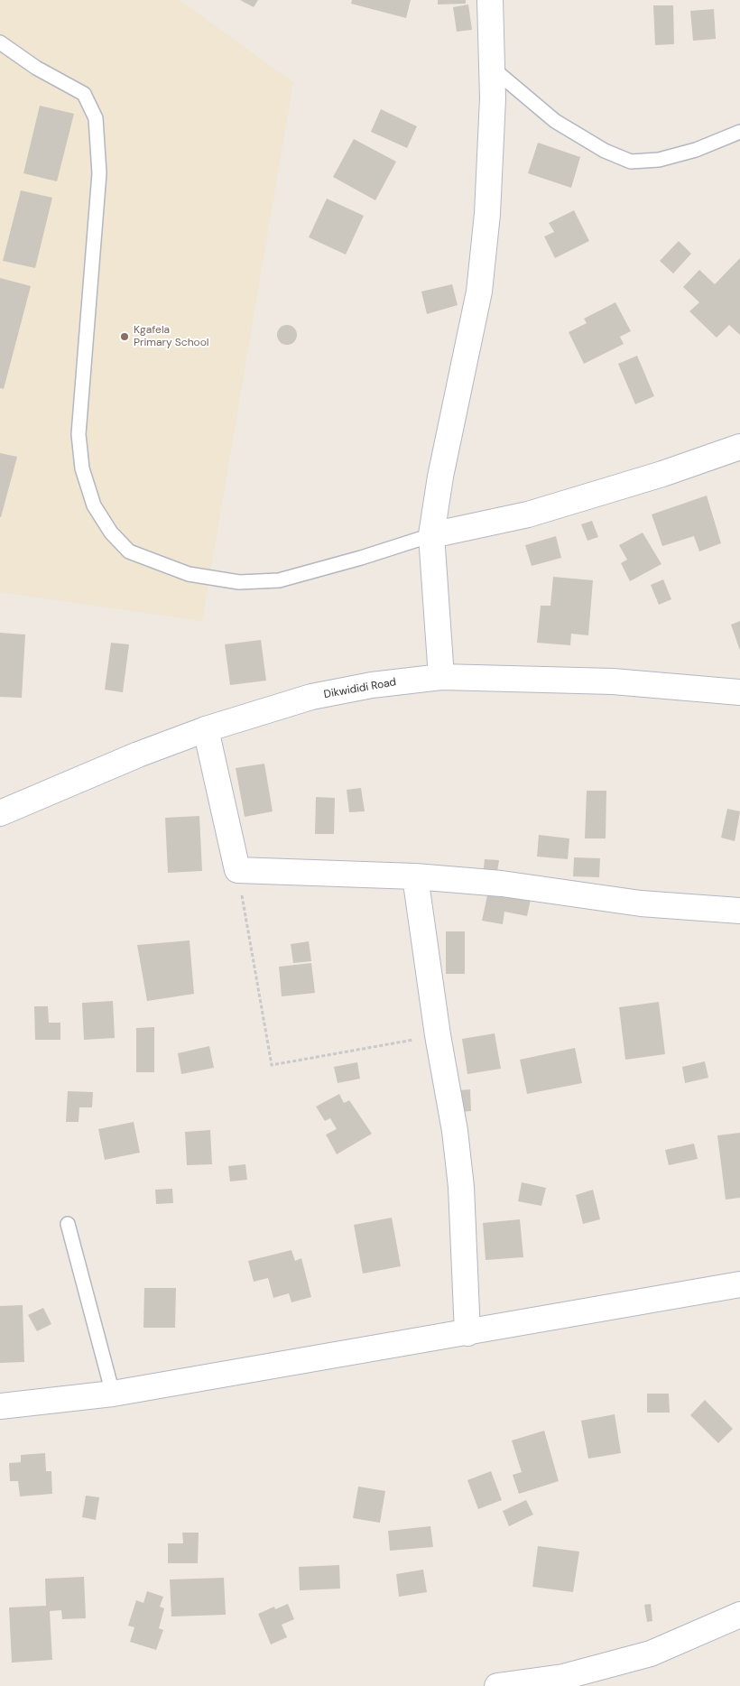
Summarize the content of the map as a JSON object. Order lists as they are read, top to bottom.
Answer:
{
  "streets": {
    "street": ["Dikwididi Road"]
  },
  "places": ["Kgafela Primary School"]
}
